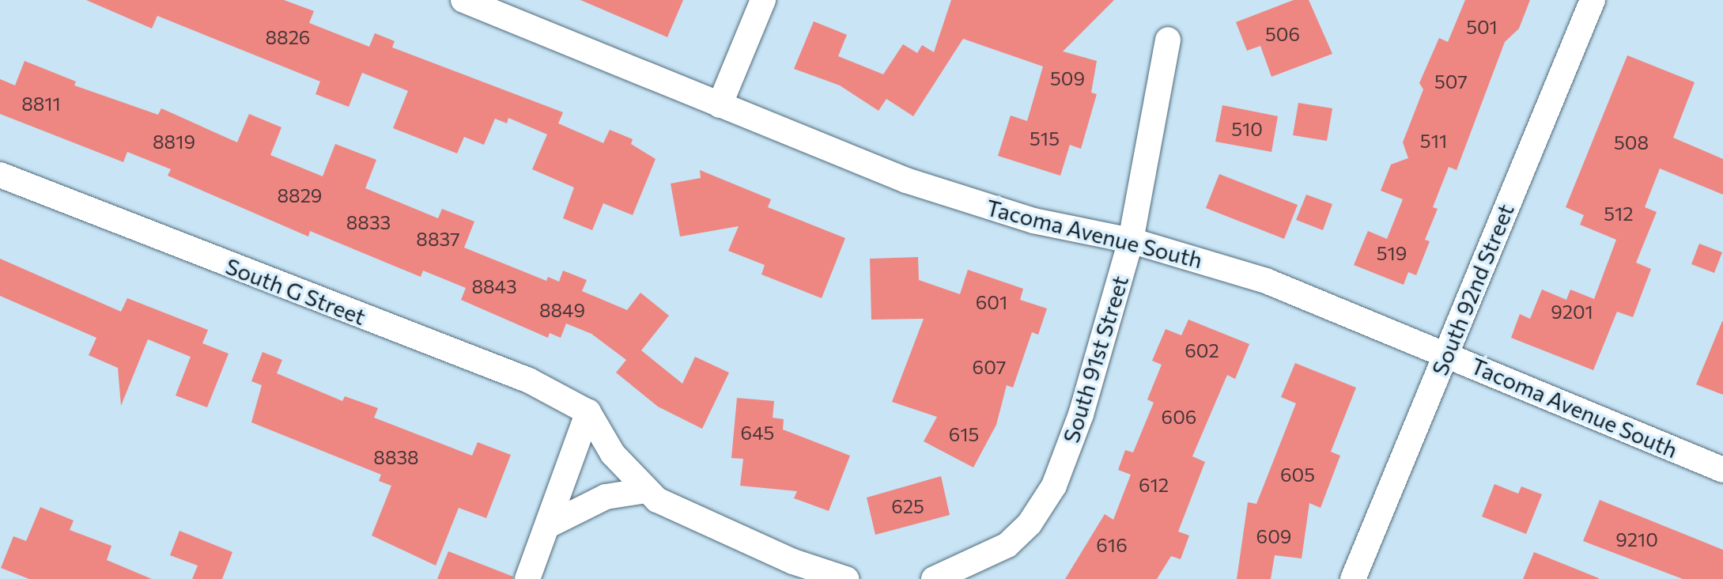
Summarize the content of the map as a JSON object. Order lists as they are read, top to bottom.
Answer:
{
  "streets": {
    "street": [
      "Tacoma Avenue South",
      "South 92nd Street",
      "South G Street",
      "South 91st Street"
    ]
  },
  "crossings": [
    ["Tacoma Avenue South", "South 92nd Street"],
    ["Tacoma Avenue South", "South 91st Street"]
  ],
  "house_numbers": [
    "501",
    "506",
    "8826",
    "509",
    "507",
    "8811",
    "510",
    "515",
    "511",
    "8819",
    "508",
    "8829",
    "512",
    "8833",
    "8837",
    "519",
    "8843",
    "601",
    "8849",
    "9201",
    "602",
    "607",
    "606",
    "645",
    "615",
    "8838",
    "605",
    "612",
    "625",
    "609",
    "9210",
    "616"
  ]
}
